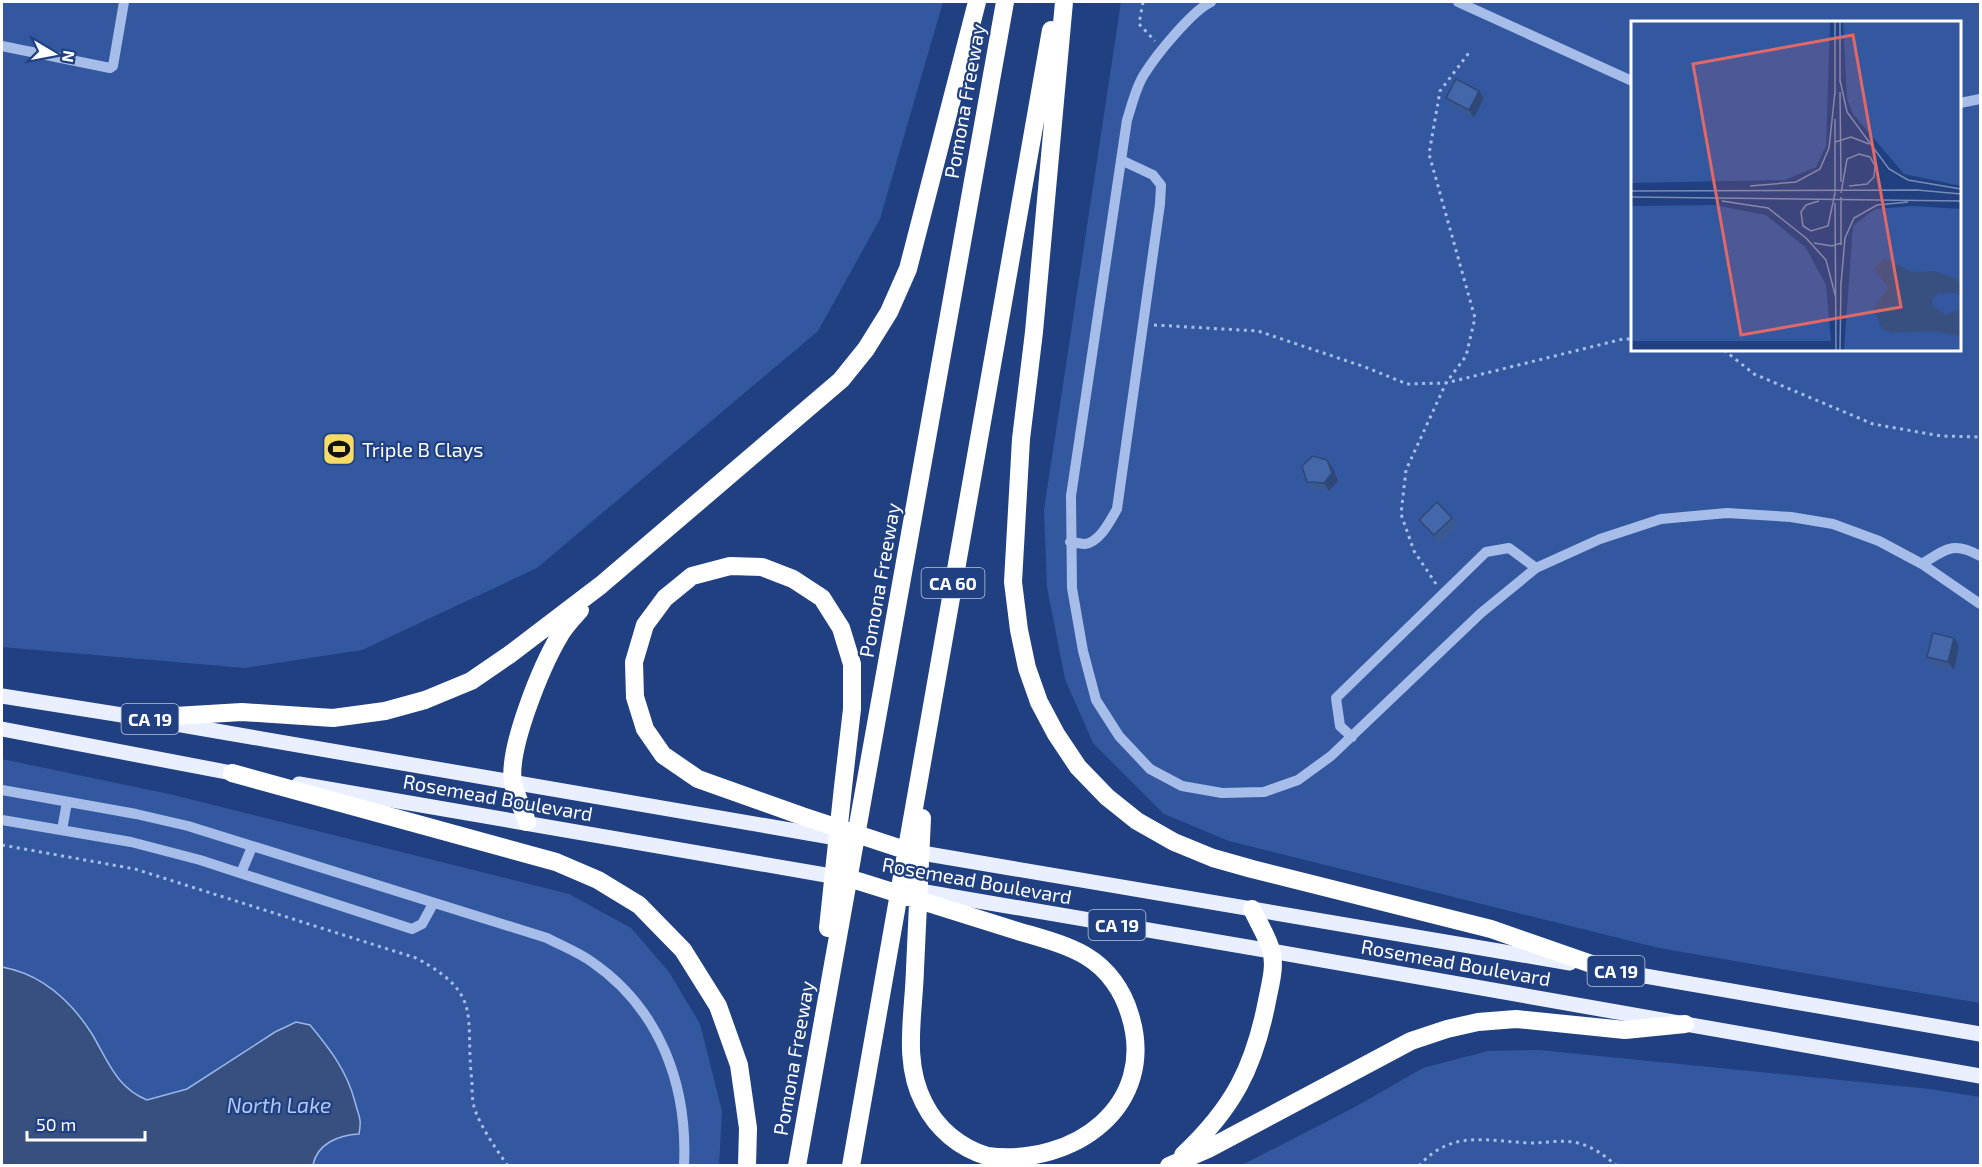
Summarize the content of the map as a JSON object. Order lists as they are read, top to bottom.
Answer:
{
  "streets": {
    "highway": ["Pomona Freeway", "CA 60"],
    "main road": ["CA 19", "Rosemead Boulevard"]
  },
  "water": ["North Lake"],
  "places": {
    "sports": ["Triple B Clays"]
  },
  "scale_bar": "50 m",
  "north": "right"
}
